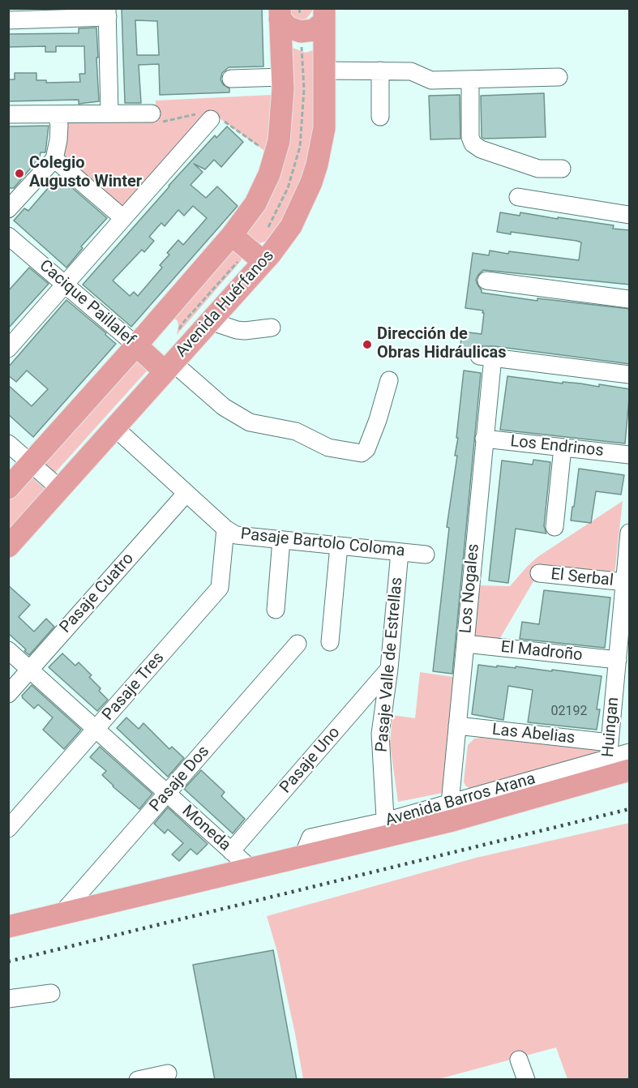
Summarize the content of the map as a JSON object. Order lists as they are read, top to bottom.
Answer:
{
  "streets": {
    "main road": ["Cacique Paillalef", "Avenida Huérfanos", "Avenida Barros Arana"],
    "street": [
      "Los Endrinos",
      "Pasaje Bartolo Coloma",
      "El Serbal",
      "Los Nogales",
      "Pasaje Cuatro",
      "El Madroño",
      "Pasaje Valle de Estrellas",
      "Pasaje Tres",
      "Huingan",
      "Las Abelias",
      "Pasaje Uno",
      "Pasaje Dos",
      "Moneda"
    ]
  },
  "crossings": [
    ["Cacique Paillalef", "Avenida Huérfanos"],
    ["Avenida Huérfanos", "Pasaje Bartolo Coloma"],
    ["Los Endrinos", "Los Nogales"],
    ["Pasaje Bartolo Coloma", "Pasaje Cuatro"],
    ["Pasaje Bartolo Coloma", "Pasaje Valle de Estrellas"],
    ["Pasaje Bartolo Coloma", "Pasaje Tres"],
    ["El Serbal", "Huingan"],
    ["Los Nogales", "El Madroño"],
    ["Los Nogales", "Las Abelias"],
    ["Los Nogales", "Avenida Barros Arana"],
    ["Pasaje Cuatro", "Moneda"],
    ["El Madroño", "Huingan"],
    ["Pasaje Valle de Estrellas", "Pasaje Uno"],
    ["Pasaje Valle de Estrellas", "Avenida Barros Arana"],
    ["Pasaje Tres", "Moneda"],
    ["Huingan", "Las Abelias"],
    ["Huingan", "Avenida Barros Arana"],
    ["Las Abelias", "Avenida Barros Arana"],
    ["Pasaje Uno", "Moneda"],
    ["Pasaje Dos", "Avenida Barros Arana"],
    ["Pasaje Dos", "Moneda"],
    ["Avenida Barros Arana", "Moneda"]
  ],
  "places": ["Colegio Augusto Winter", "Dirección de Obras Hidráulicas"],
  "house_numbers": ["02192"]
}
